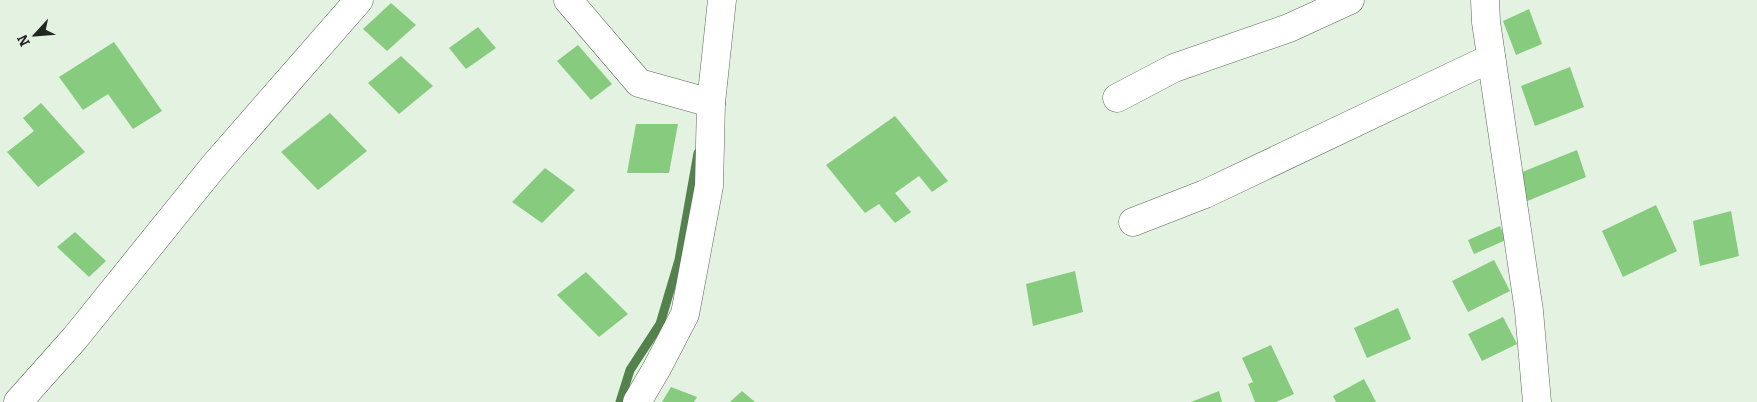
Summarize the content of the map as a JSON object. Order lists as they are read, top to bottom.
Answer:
{
  "north": "bottom left"
}
